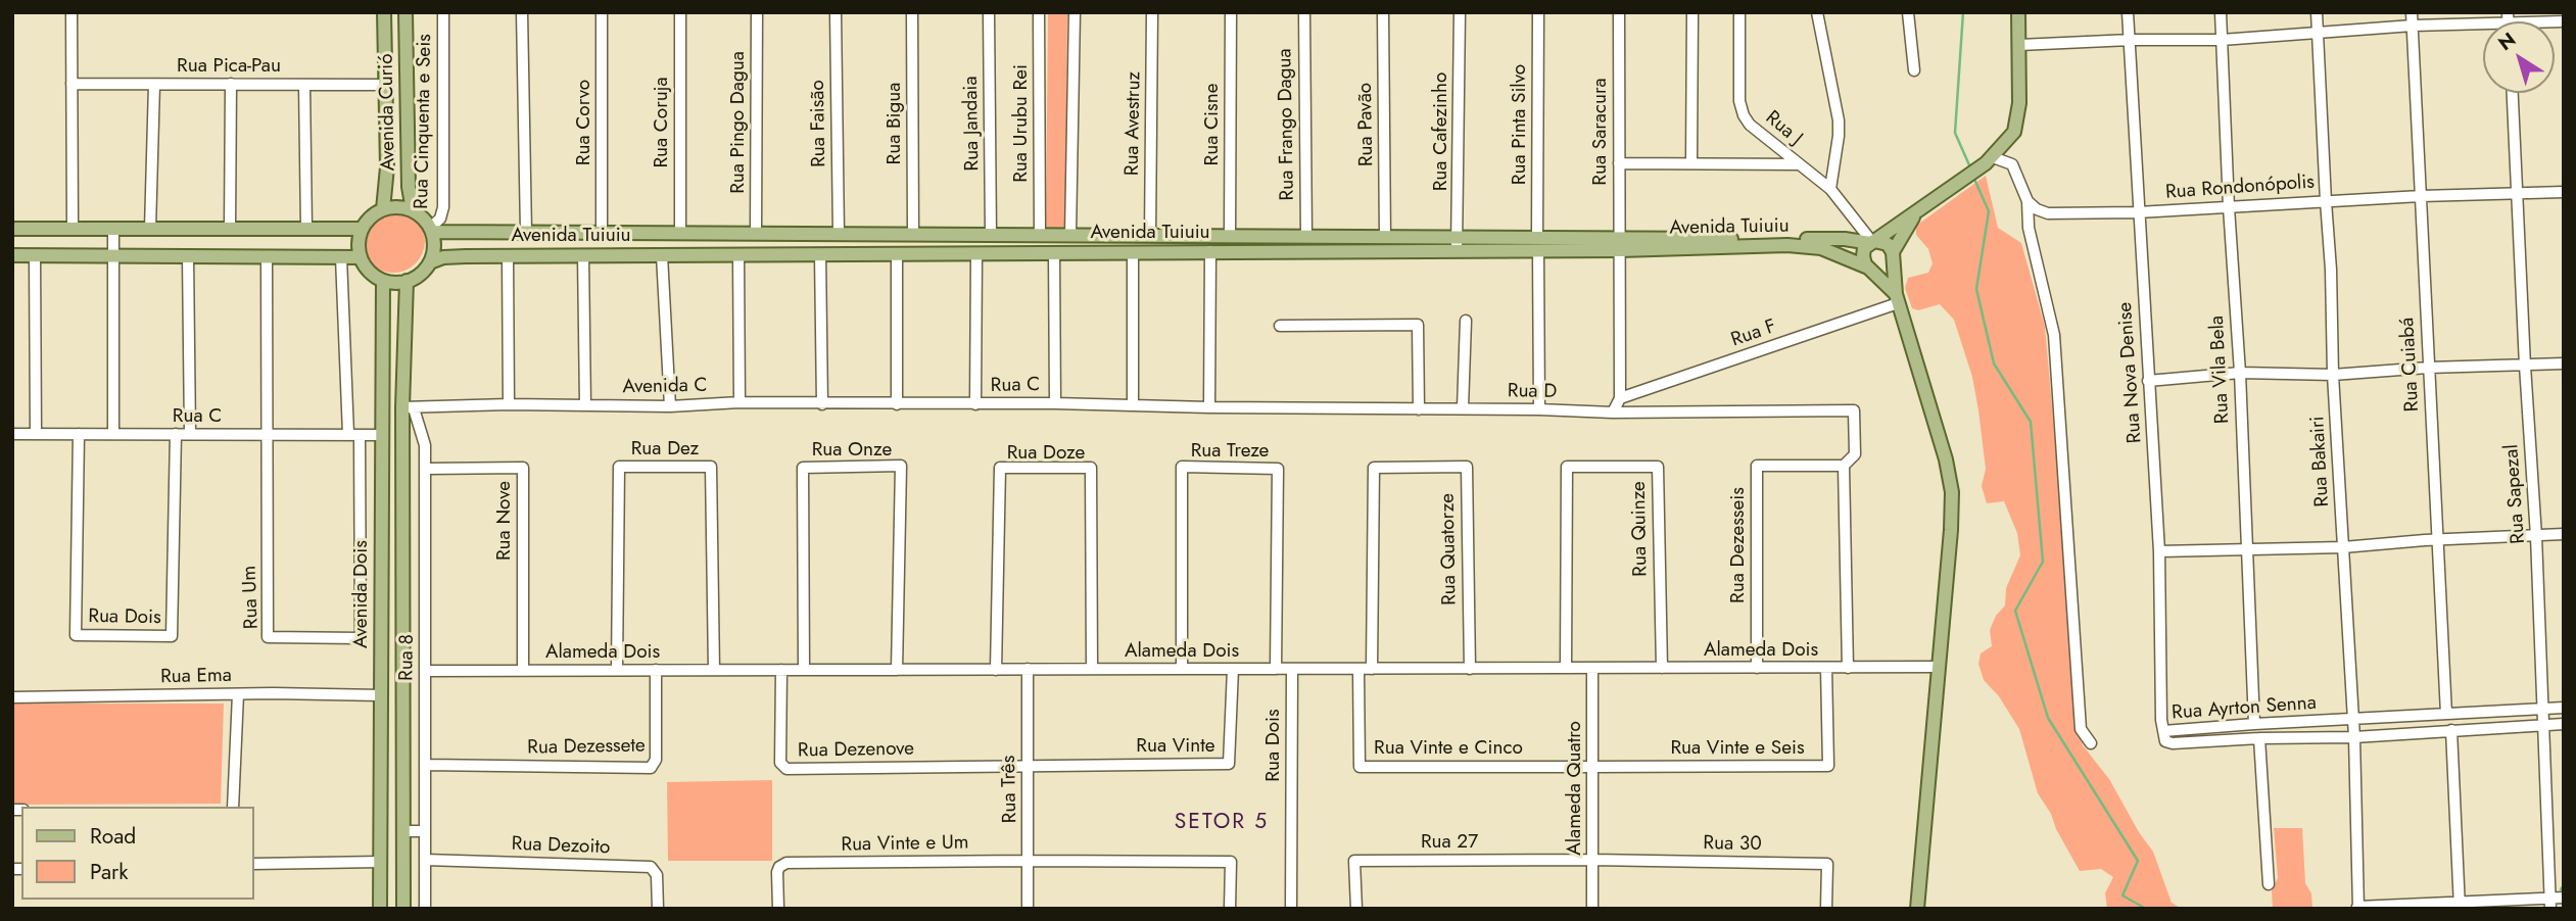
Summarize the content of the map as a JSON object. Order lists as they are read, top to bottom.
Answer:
{
  "streets": {
    "main road": ["Avenida Curió", "Avenida Tuiuiu", "Avenida Dois"],
    "street": [
      "Rua Pica-Pau",
      "Rua Cinquenta e Seis",
      "Rua Corvo",
      "Rua Coruja",
      "Rua Pingo Dagua",
      "Rua Faisão",
      "Rua Bigua",
      "Rua Jandaia",
      "Rua Urubu Rei",
      "Rua Avestruz",
      "Rua Cisne",
      "Rua Frango Dagua",
      "Rua Pavão",
      "Rua Pinta Silvo",
      "Rua J",
      "Rua Cafezinho",
      "Rua Saracura",
      "Rua Rondonópolis",
      "Rua F",
      "Rua Cuiabá",
      "Rua Vila Bela",
      "Rua Nova Denise",
      "Rua C",
      "Avenida C",
      "Rua D",
      "Rua Dez",
      "Rua Onze",
      "Rua Treze",
      "Rua Doze",
      "Rua Bakairi",
      "Rua Sapezal",
      "Rua Nove",
      "Rua Quinze",
      "Rua Dezesseis",
      "Rua Quatorze",
      "Rua Um",
      "Rua Dois",
      "Alameda Dois",
      "Rua 8",
      "Rua Ema",
      "Rua Ayrton Senna",
      "Rua Vinte",
      "Rua Dezessete",
      "Rua Vinte e Cinco",
      "Rua Vinte e Seis",
      "Rua Dezenove",
      "Alameda Quatro",
      "Rua Três",
      "Rua 27",
      "Rua Vinte e Um",
      "Rua 30",
      "Rua Dezoito"
    ]
  },
  "crossings": [
    ["Rua Pica-Pau", "Avenida Curió"],
    ["Avenida Curió", "Rua Cinquenta e Seis"],
    ["Avenida Curió", "Avenida Tuiuiu"],
    ["Avenida Curió", "Avenida Dois"],
    ["Rua Cinquenta e Seis", "Avenida Tuiuiu"],
    ["Rua Cinquenta e Seis", "Avenida Dois"],
    ["Rua Corvo", "Avenida Tuiuiu"],
    ["Rua Coruja", "Avenida Tuiuiu"],
    ["Rua Pingo Dagua", "Avenida Tuiuiu"],
    ["Rua Faisão", "Avenida Tuiuiu"],
    ["Rua Bigua", "Avenida Tuiuiu"],
    ["Rua Jandaia", "Avenida Tuiuiu"],
    ["Rua Urubu Rei", "Avenida Tuiuiu"],
    ["Rua Avestruz", "Avenida Tuiuiu"],
    ["Rua Cisne", "Avenida Tuiuiu"],
    ["Rua Frango Dagua", "Avenida Tuiuiu"],
    ["Rua Pavão", "Avenida Tuiuiu"],
    ["Rua Pinta Silvo", "Avenida Tuiuiu"],
    ["Rua Pinta Silvo", "Rua D"],
    ["Rua J", "Avenida Tuiuiu"],
    ["Rua Cafezinho", "Avenida Tuiuiu"],
    ["Rua Saracura", "Avenida Tuiuiu"],
    ["Rua Saracura", "Rua F"],
    ["Rua Rondonópolis", "Rua Cuiabá"],
    ["Rua Rondonópolis", "Rua Vila Bela"],
    ["Rua Rondonópolis", "Rua Nova Denise"],
    ["Rua Rondonópolis", "Rua Bakairi"],
    ["Rua Rondonópolis", "Rua Sapezal"],
    ["Avenida Tuiuiu", "Avenida Dois"],
    ["Rua Cuiabá", "Rua Ayrton Senna"],
    ["Rua Vila Bela", "Rua Ayrton Senna"],
    ["Rua Nova Denise", "Rua Ayrton Senna"],
    ["Rua C", "Avenida C"],
    ["Rua C", "Rua D"],
    ["Rua C", "Avenida Dois"],
    ["Rua C", "Rua Um"],
    ["Rua C", "Rua Dois"],
    ["Rua D", "Rua Dezesseis"],
    ["Rua Dez", "Alameda Dois"],
    ["Rua Onze", "Alameda Dois"],
    ["Rua Treze", "Alameda Dois"],
    ["Rua Doze", "Alameda Dois"],
    ["Rua Bakairi", "Rua Ayrton Senna"],
    ["Rua Sapezal", "Rua Ayrton Senna"],
    ["Rua Nove", "Alameda Dois"],
    ["Rua Nove", "Rua 8"],
    ["Rua Quinze", "Alameda Dois"],
    ["Rua Dezesseis", "Alameda Dois"],
    ["Rua Quatorze", "Alameda Dois"],
    ["Avenida Dois", "Rua 8"],
    ["Avenida Dois", "Rua Ema"],
    ["Rua Dois", "Alameda Dois"],
    ["Alameda Dois", "Rua 8"],
    ["Alameda Dois", "Rua Vinte"],
    ["Alameda Dois", "Rua Dezessete"],
    ["Alameda Dois", "Rua Vinte e Cinco"],
    ["Alameda Dois", "Rua Vinte e Seis"],
    ["Alameda Dois", "Rua Dezenove"],
    ["Alameda Dois", "Alameda Quatro"],
    ["Alameda Dois", "Rua Três"],
    ["Rua 8", "Rua Dezessete"],
    ["Rua 8", "Rua Dezoito"],
    ["Rua Vinte", "Rua Dezenove"],
    ["Rua Vinte", "Rua Três"],
    ["Rua Vinte e Cinco", "Rua Vinte e Seis"],
    ["Rua Vinte e Cinco", "Alameda Quatro"],
    ["Rua Vinte e Seis", "Alameda Quatro"],
    ["Rua Dezenove", "Rua Três"],
    ["Alameda Quatro", "Rua 27"],
    ["Alameda Quatro", "Rua 30"],
    ["Rua Três", "Rua Vinte e Um"],
    ["Rua 27", "Rua 30"]
  ],
  "districts": ["SETOR 5"],
  "legend": ["Road", "Park"],
  "north": "top left"
}
